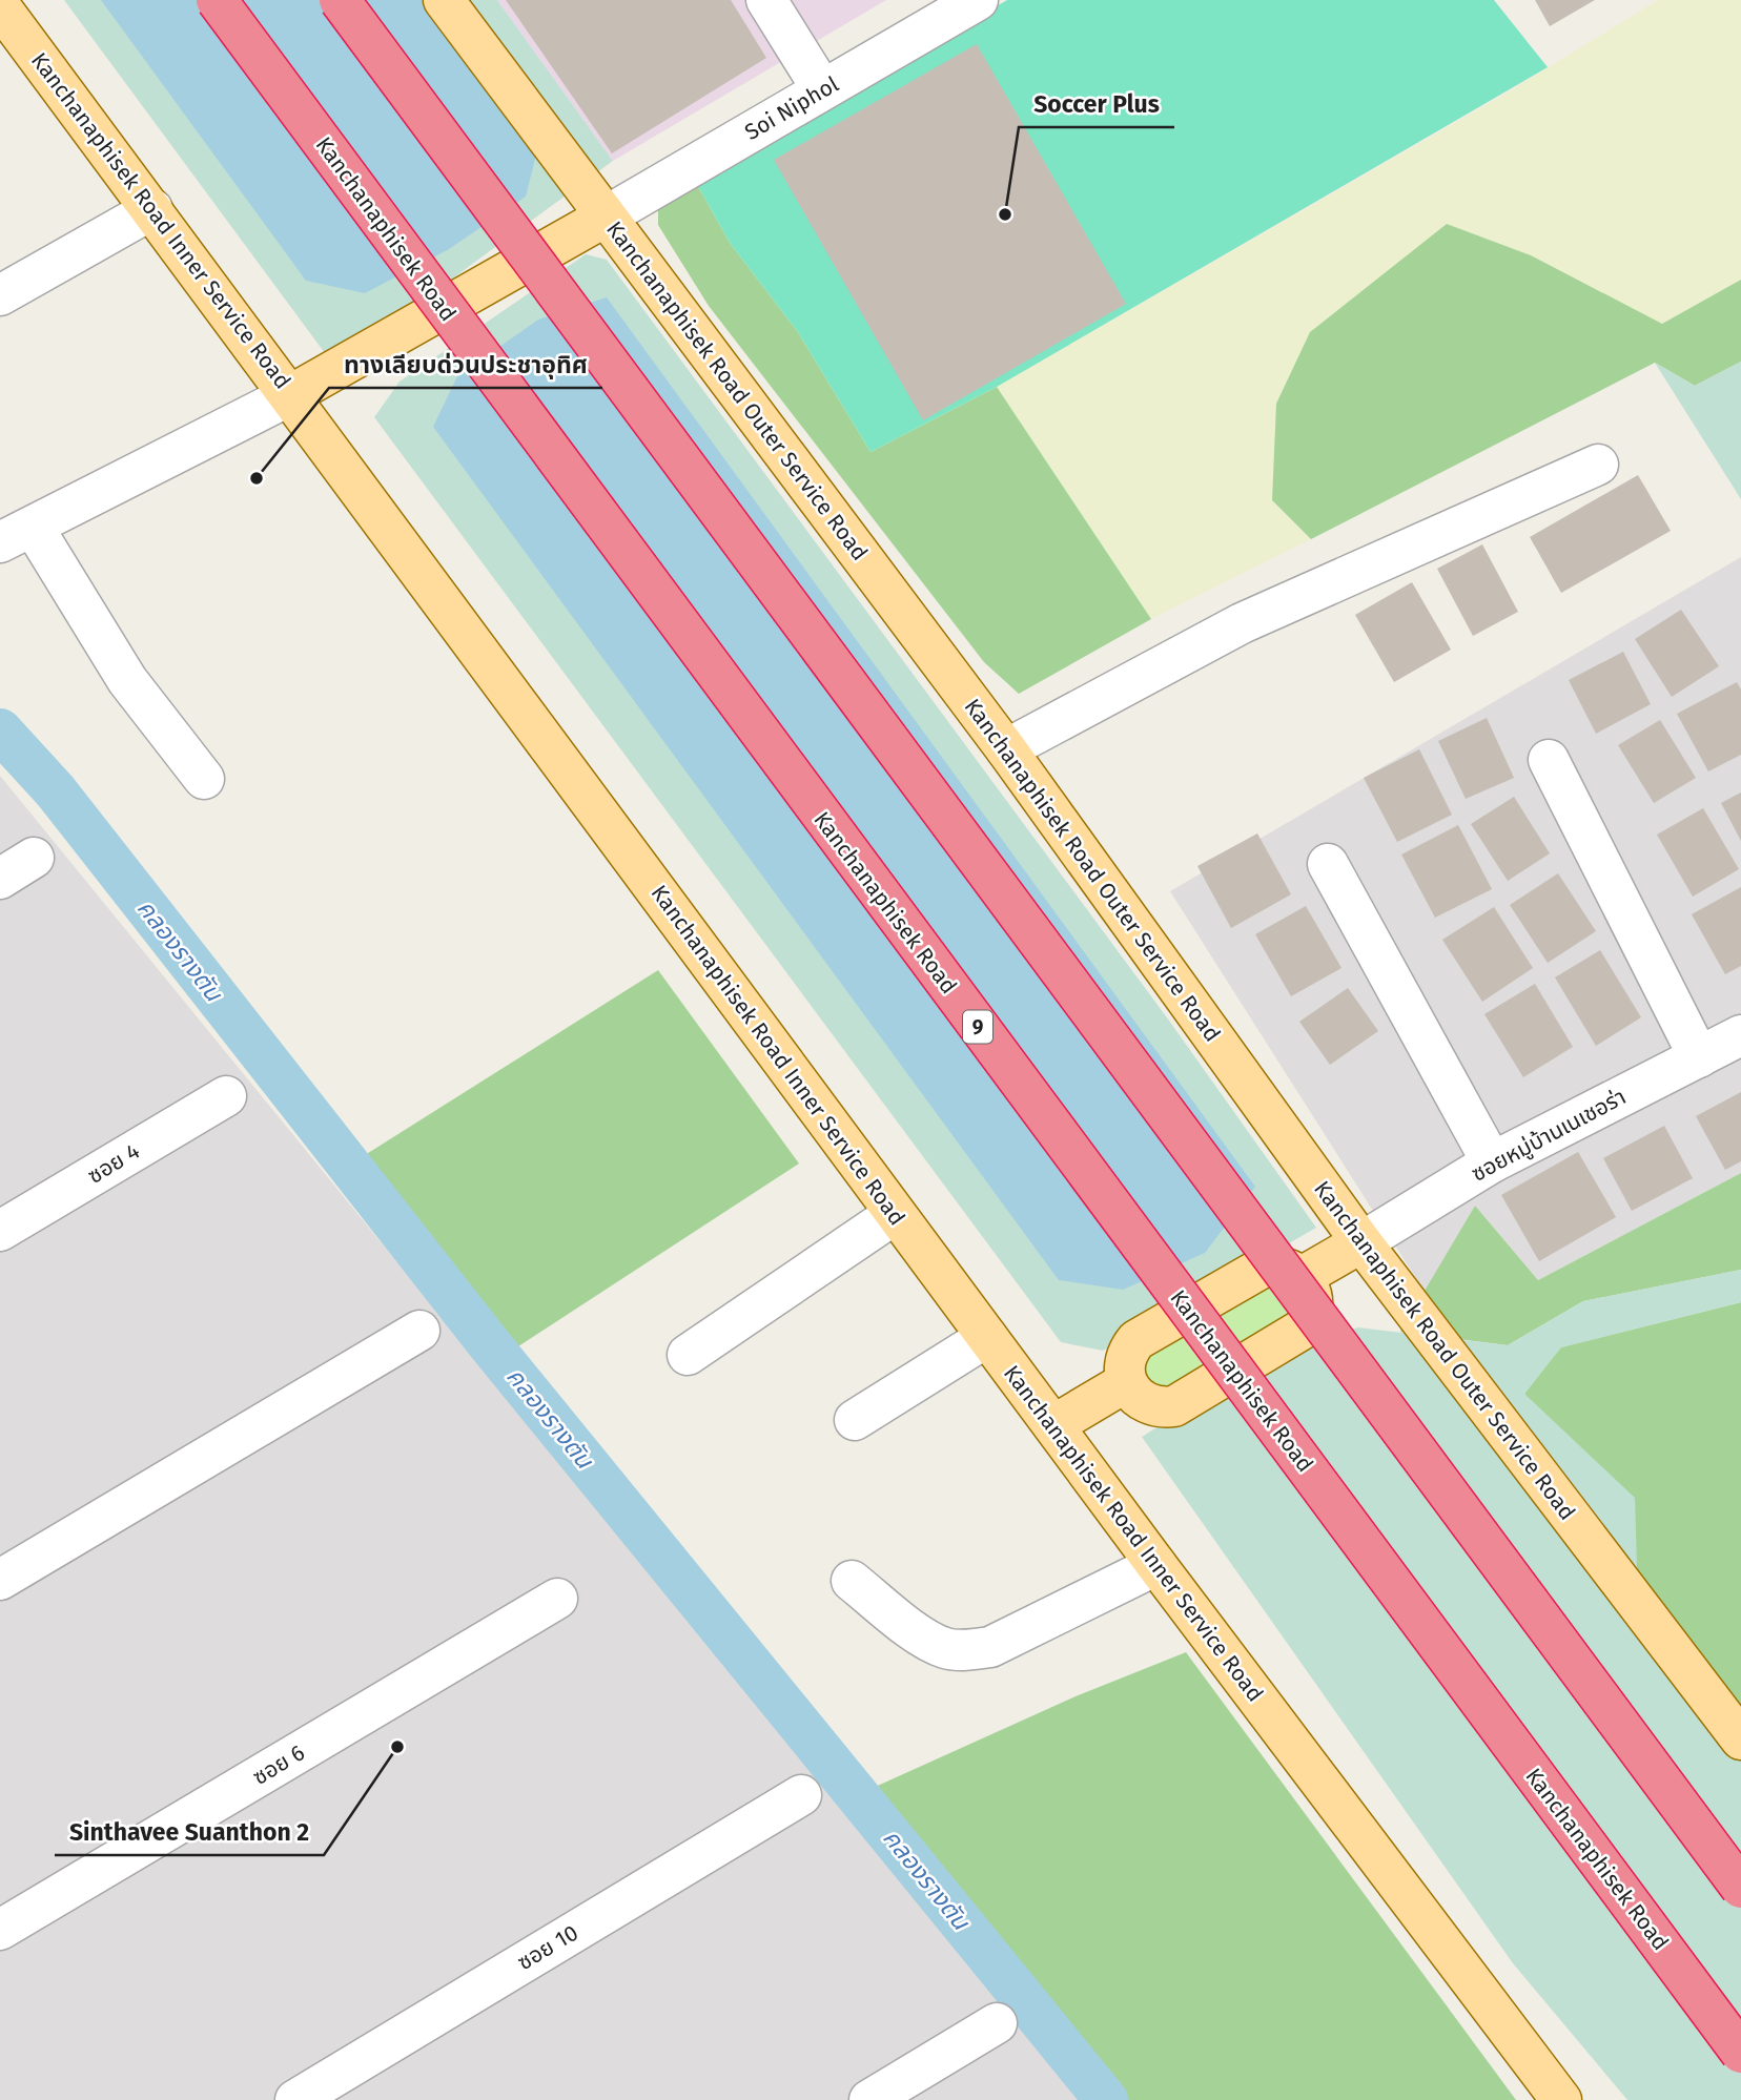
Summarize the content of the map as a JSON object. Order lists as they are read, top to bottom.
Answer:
{
  "streets": {
    "highway": ["Kanchanaphisek Road", "9"],
    "main road": ["Kanchanaphisek Road Inner Service Road", "Kanchanaphisek Road Outer Service Road"],
    "street": [
      "Soi Niphol",
      "ซอยหมู่บ้านเนเชอร่า",
      "ซอย 4",
      "ซอย 6",
      "ซอย 10"
    ]
  },
  "crossings": [
    ["Soi Niphol", "Kanchanaphisek Road Outer Service Road"],
    ["Kanchanaphisek Road Outer Service Road", "ซอยหมู่บ้านเนเชอร่า"]
  ],
  "water": ["คลองรางตัน"],
  "places": ["Soccer Plus", "ทางเลียบด่วนประชาอุทิศ", "Sinthavee Suanthon 2"]
}
